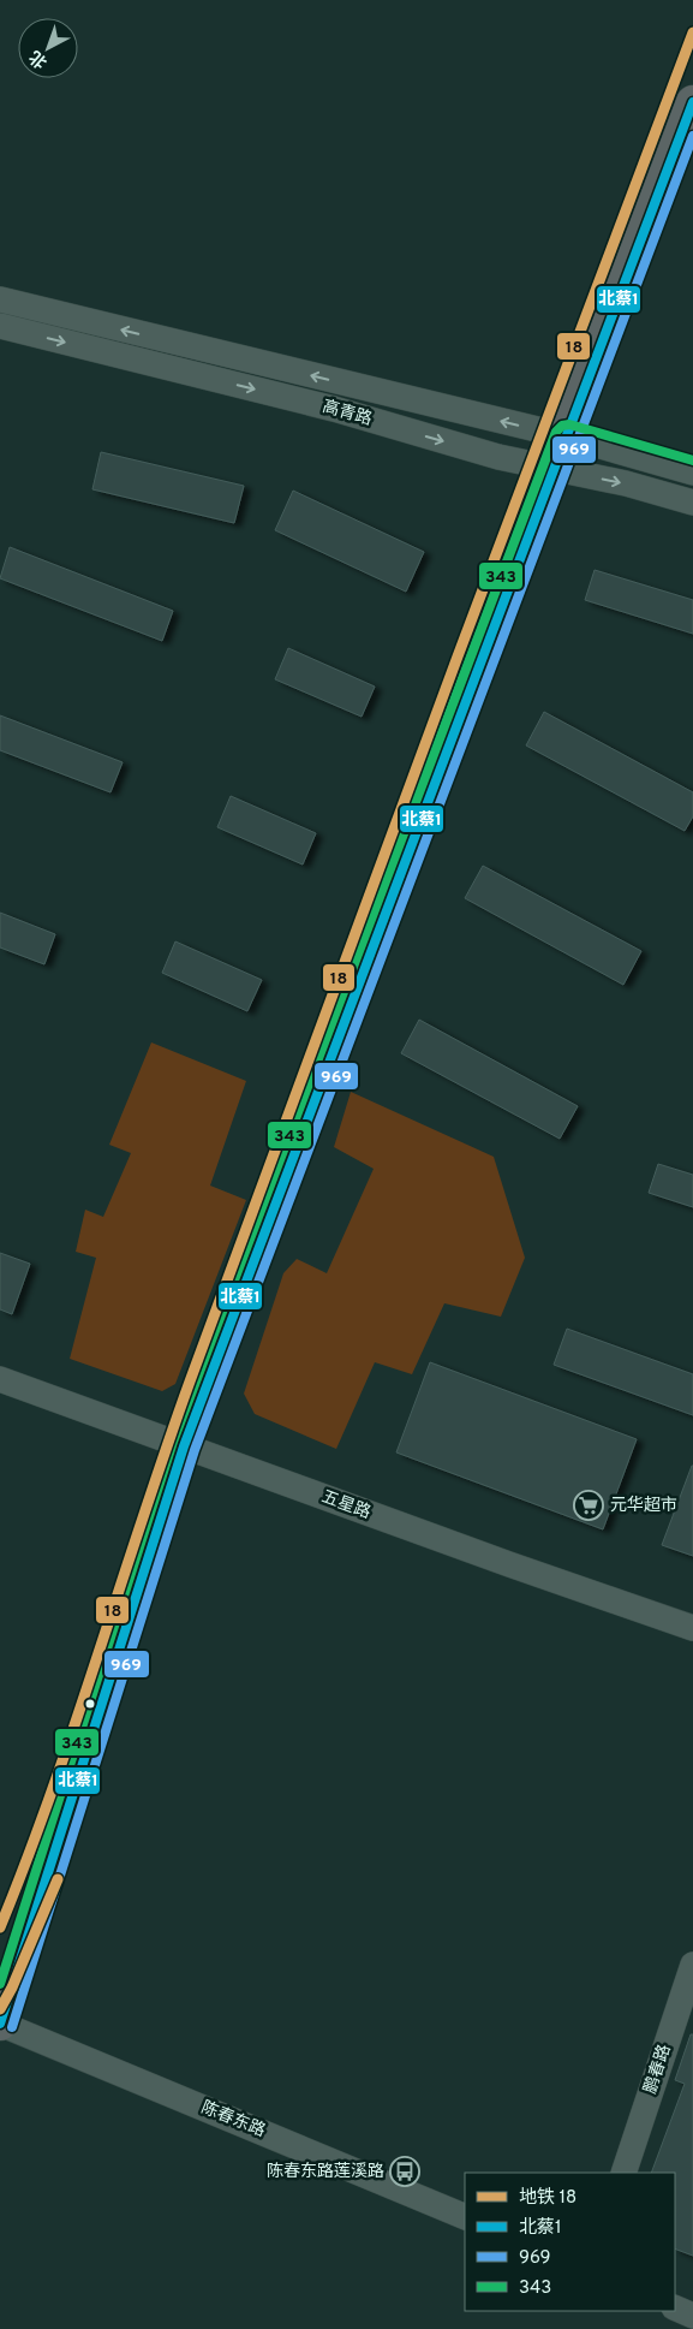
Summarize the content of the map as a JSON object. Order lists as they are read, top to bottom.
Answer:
{
  "streets": {
    "street": [
      "高青路",
      "五星路",
      "鹏春路",
      "陈春东路"
    ]
  },
  "places": {
    "supermarket": ["元华超市"],
    "bus stop": ["陈春东路莲溪路"]
  },
  "lines": [
    "metro line 18",
    "transit line 北蔡1",
    "transit line 969",
    "transit line 343"
  ],
  "legend": [
    "地铁 18",
    "北蔡1",
    "969",
    "343"
  ],
  "north": "bottom left"
}
